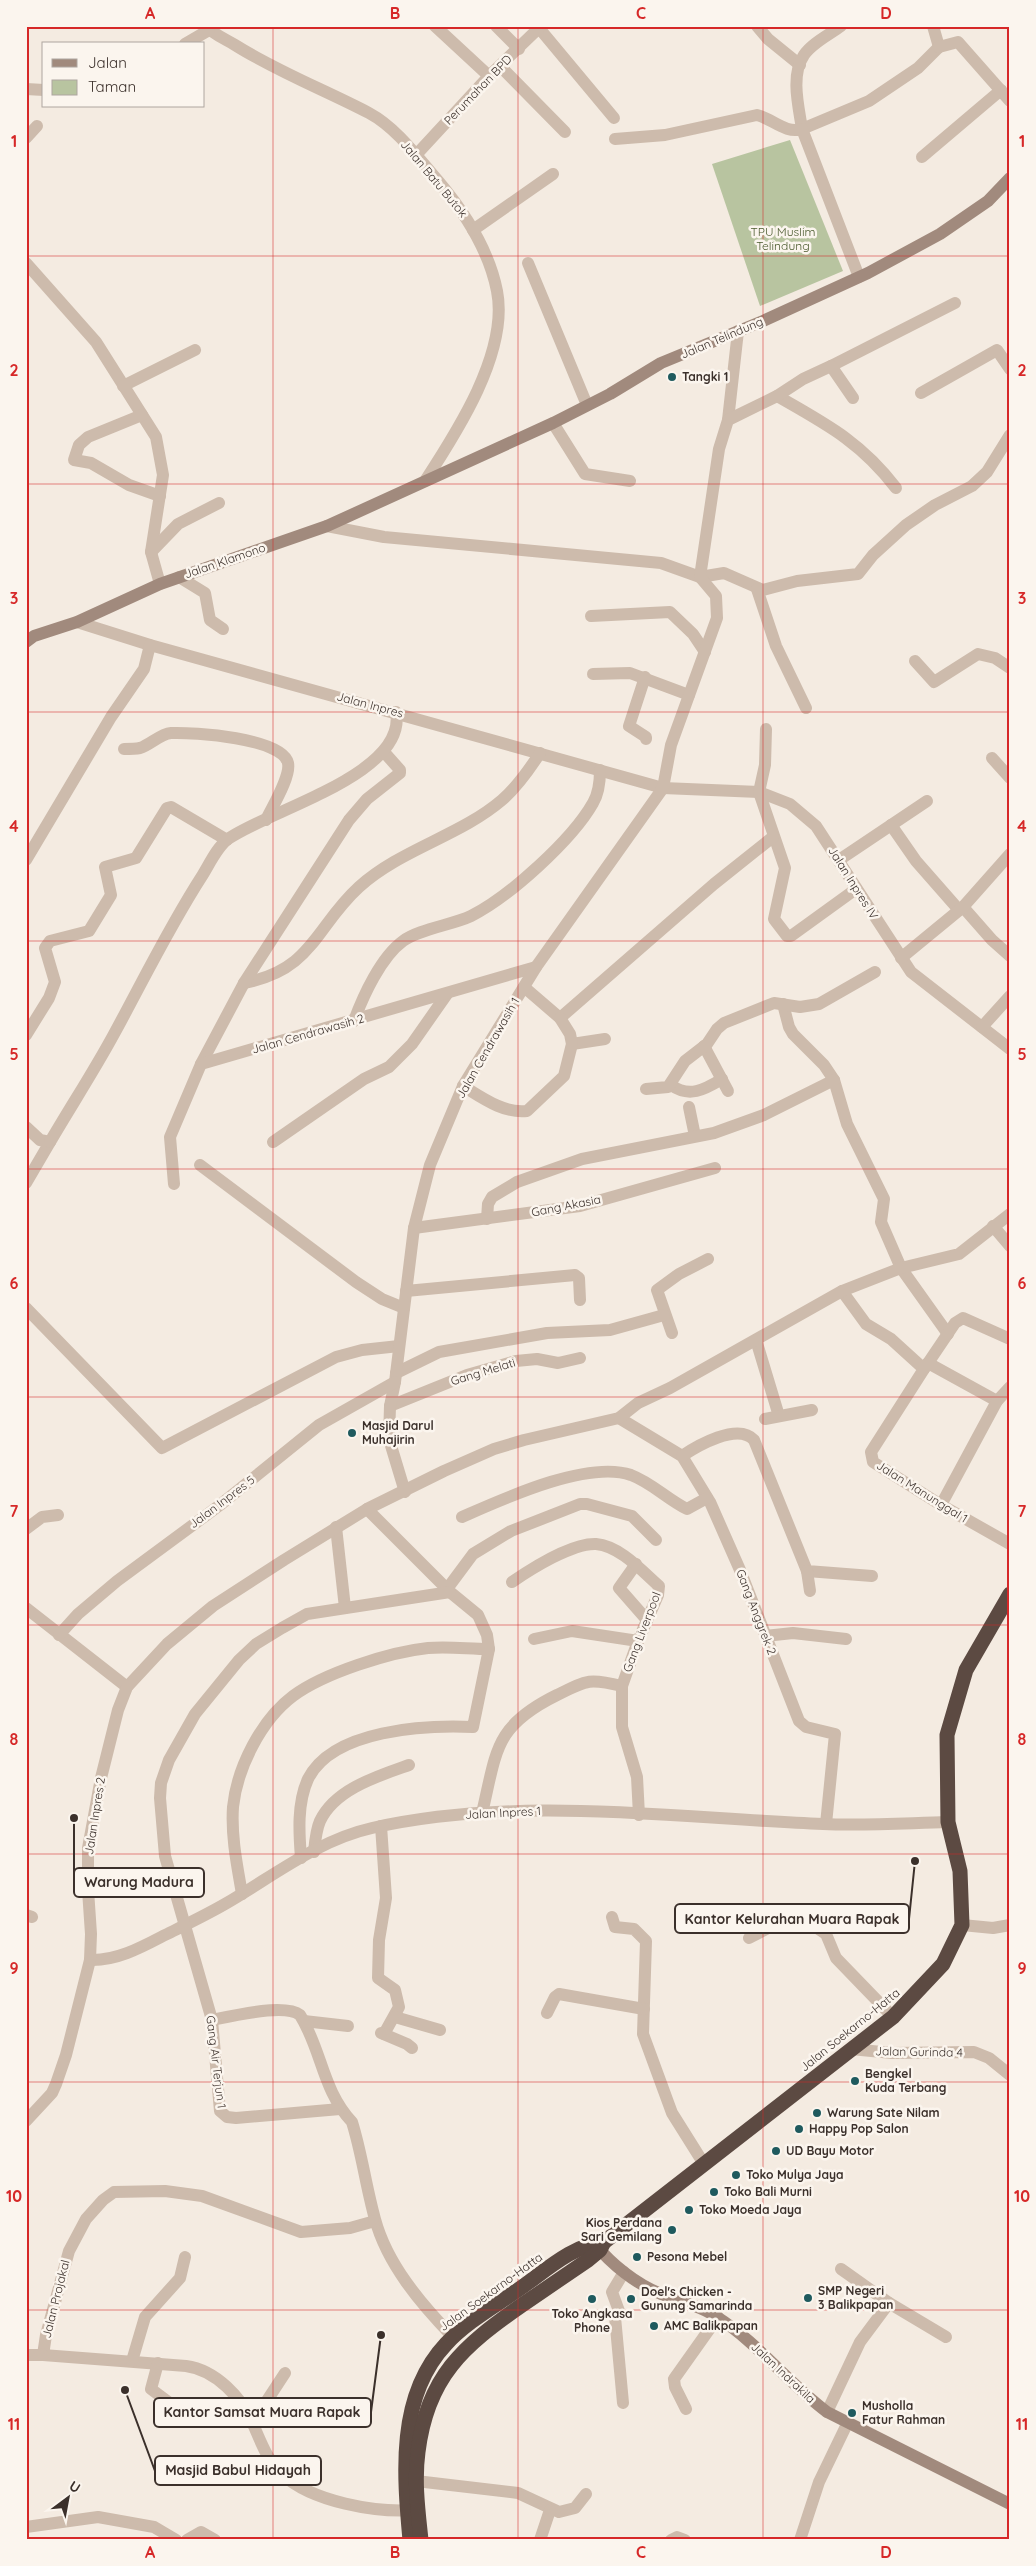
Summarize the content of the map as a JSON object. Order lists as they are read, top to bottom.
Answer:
{
  "streets": {
    "highway": ["Jalan Soekarno-Hatta"],
    "main road": ["Jalan Telindung", "Jalan Klamono", "Jalan Indrakila"],
    "street": [
      "Perumahan BPD",
      "Jalan Batu Butok",
      "Jalan Inpres",
      "Jalan Inpres IV",
      "Jalan Cendrawasih 2",
      "Jalan Cendrawasih 1",
      "Gang Akasia",
      "Gang Melati",
      "Jalan Manunggal 1",
      "Jalan Inpres 5",
      "Gang Anggrek 2",
      "Gang Liverpool",
      "Jalan Inpres 1",
      "Jalan Inpres 2",
      "Jalan Gurinda 4",
      "Gang Air Terjun 1",
      "Jalan Projakal"
    ]
  },
  "crossings": [
    ["Perumahan BPD", "Jalan Batu Butok"],
    ["Jalan Batu Butok", "Jalan Telindung"],
    ["Jalan Batu Butok", "Jalan Klamono"],
    ["Jalan Telindung", "Jalan Klamono"],
    ["Jalan Klamono", "Jalan Inpres"],
    ["Jalan Inpres", "Jalan Inpres IV"],
    ["Jalan Inpres", "Jalan Cendrawasih 1"],
    ["Jalan Inpres IV", "Jalan Cendrawasih 1"],
    ["Jalan Cendrawasih 2", "Jalan Cendrawasih 1"],
    ["Jalan Cendrawasih 1", "Gang Akasia"],
    ["Jalan Cendrawasih 1", "Gang Melati"],
    ["Jalan Cendrawasih 1", "Jalan Inpres 5"],
    ["Gang Anggrek 2", "Jalan Inpres 1"],
    ["Gang Liverpool", "Jalan Inpres 1"],
    ["Jalan Inpres 1", "Jalan Inpres 2"],
    ["Jalan Inpres 1", "Jalan Soekarno-Hatta"],
    ["Jalan Inpres 1", "Gang Air Terjun 1"],
    ["Jalan Soekarno-Hatta", "Jalan Gurinda 4"],
    ["Jalan Soekarno-Hatta", "Jalan Projakal"],
    ["Jalan Soekarno-Hatta", "Jalan Indrakila"]
  ],
  "parks": ["TPU Muslim Telindung"],
  "places": [
    "Tangki 1",
    "Masjid Darul Muhajirin",
    "Warung Madura",
    "Kantor Kelurahan Muara Rapak",
    "Bengkel Kuda Terbang",
    "Warung Sate Nilam",
    "Happy Pop Salon",
    "UD Bayu Motor",
    "Toko Mulya Jaya",
    "Toko Bali Murni",
    "Toko Moeda Jaya",
    "Kios Perdana Sari Gemilang",
    "Pesona Mebel",
    "SMP Negeri 3 Balikpapan",
    "Toko Angkasa Phone",
    "Doel's Chicken - Gunung Samarinda",
    "AMC Balikpapan",
    "Kantor Samsat Muara Rapak",
    "Masjid Babul Hidayah",
    "Musholla Fatur Rahman"
  ],
  "legend": ["Jalan", "Taman"],
  "north": "top right",
  "grid": {
    "columns": [
      "A",
      "B",
      "C",
      "D"
    ],
    "rows": [
      "1",
      "2",
      "3",
      "4",
      "5",
      "6",
      "7",
      "8",
      "9",
      "10",
      "11"
    ]
  }
}
